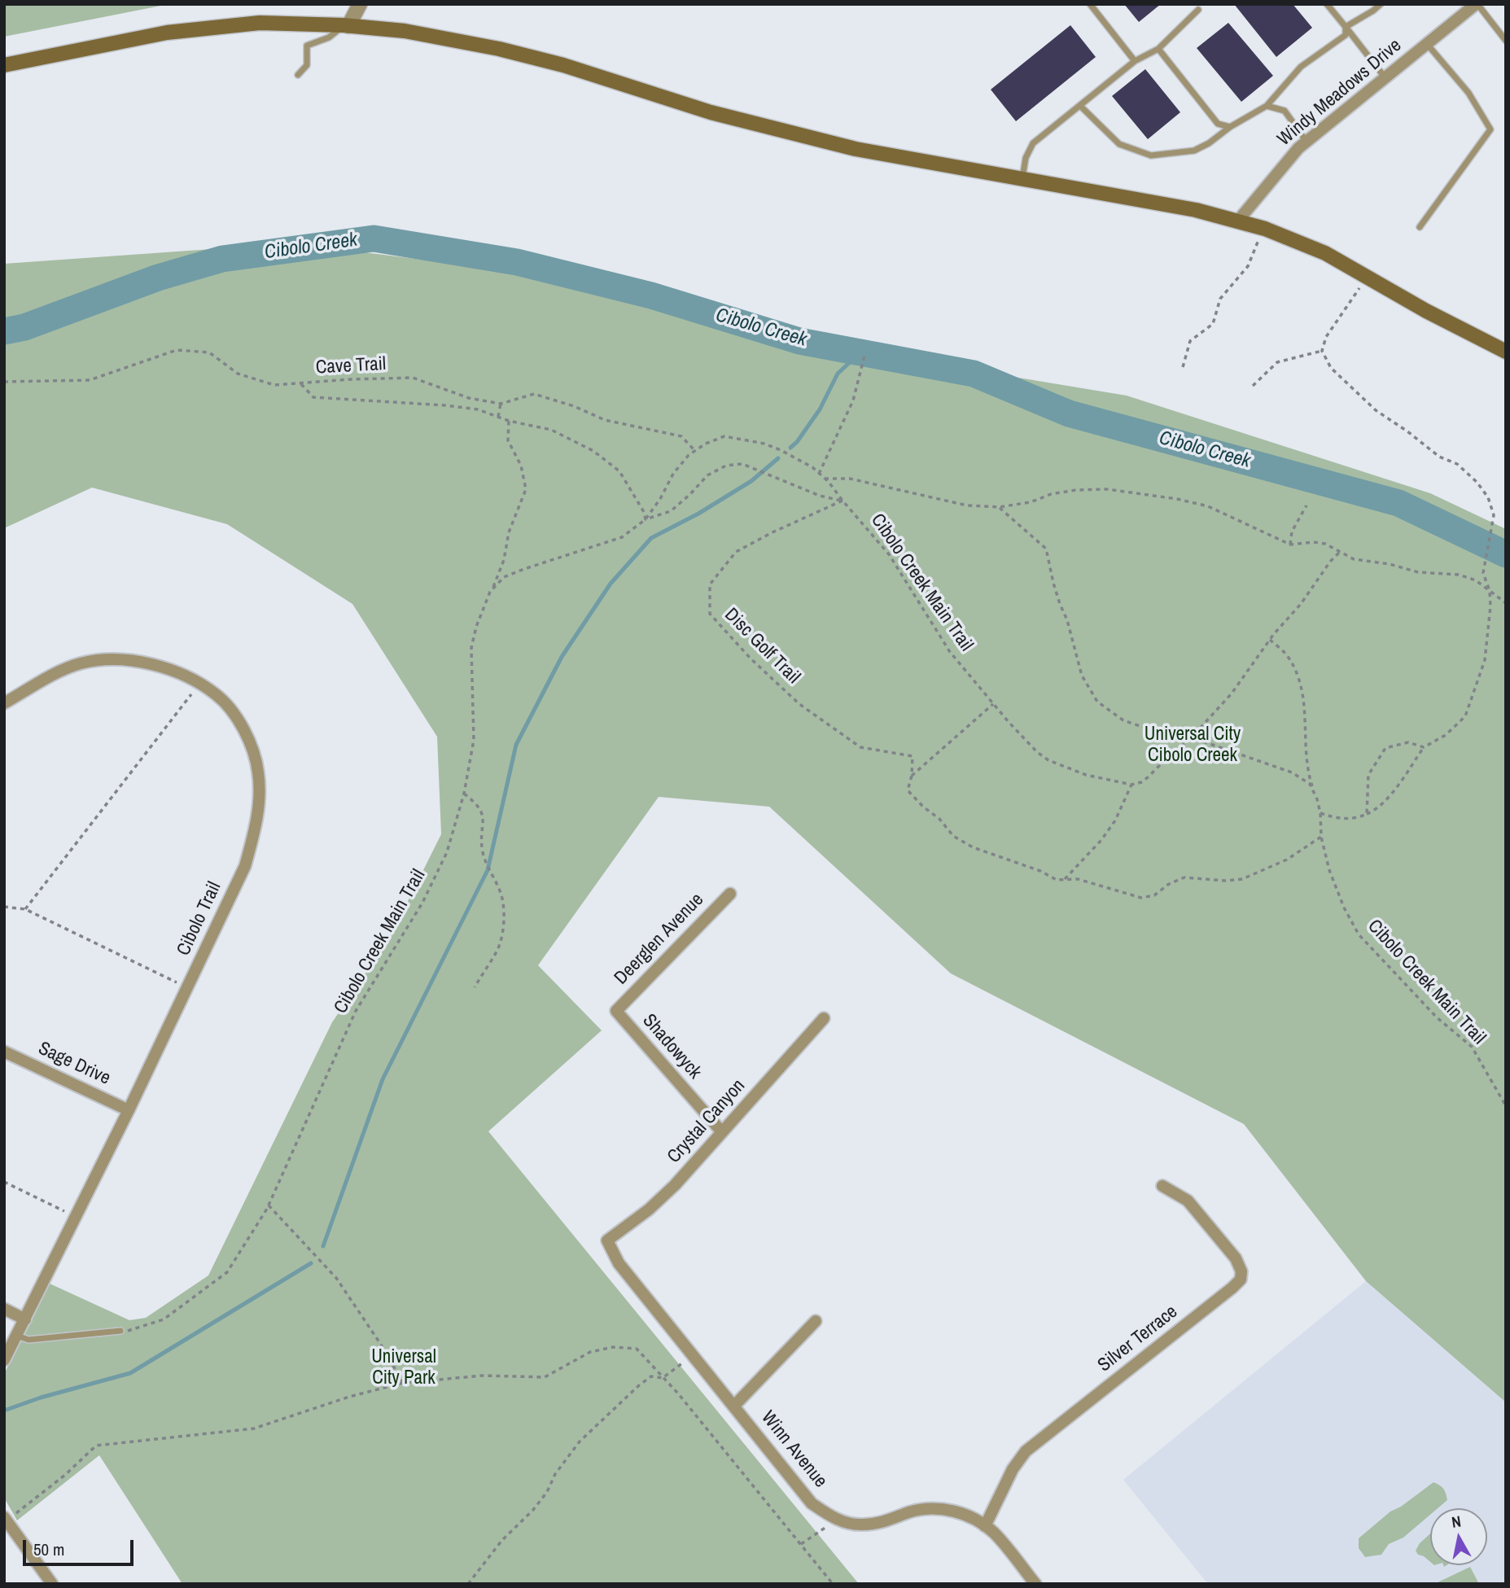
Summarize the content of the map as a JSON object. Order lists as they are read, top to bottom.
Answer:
{
  "streets": {
    "street": [
      "Windy Meadows Drive",
      "Cibolo Trail",
      "Deerglen Avenue",
      "Shadowyck",
      "Sage Drive",
      "Crystal Canyon",
      "Silver Terrace",
      "Winn Avenue"
    ],
    "path": ["Cave Trail", "Cibolo Creek Main Trail", "Disc Golf Trail"]
  },
  "crossings": [
    ["Cave Trail", "Cibolo Creek Main Trail"],
    ["Cibolo Creek Main Trail", "Disc Golf Trail"],
    ["Cibolo Trail", "Sage Drive"],
    ["Deerglen Avenue", "Shadowyck"],
    ["Shadowyck", "Crystal Canyon"],
    ["Crystal Canyon", "Winn Avenue"],
    ["Silver Terrace", "Winn Avenue"]
  ],
  "water": ["Cibolo Creek"],
  "parks": ["Universal City Cibolo Creek", "Universal City Park"],
  "scale_bar": "50 m",
  "north": "top"
}
